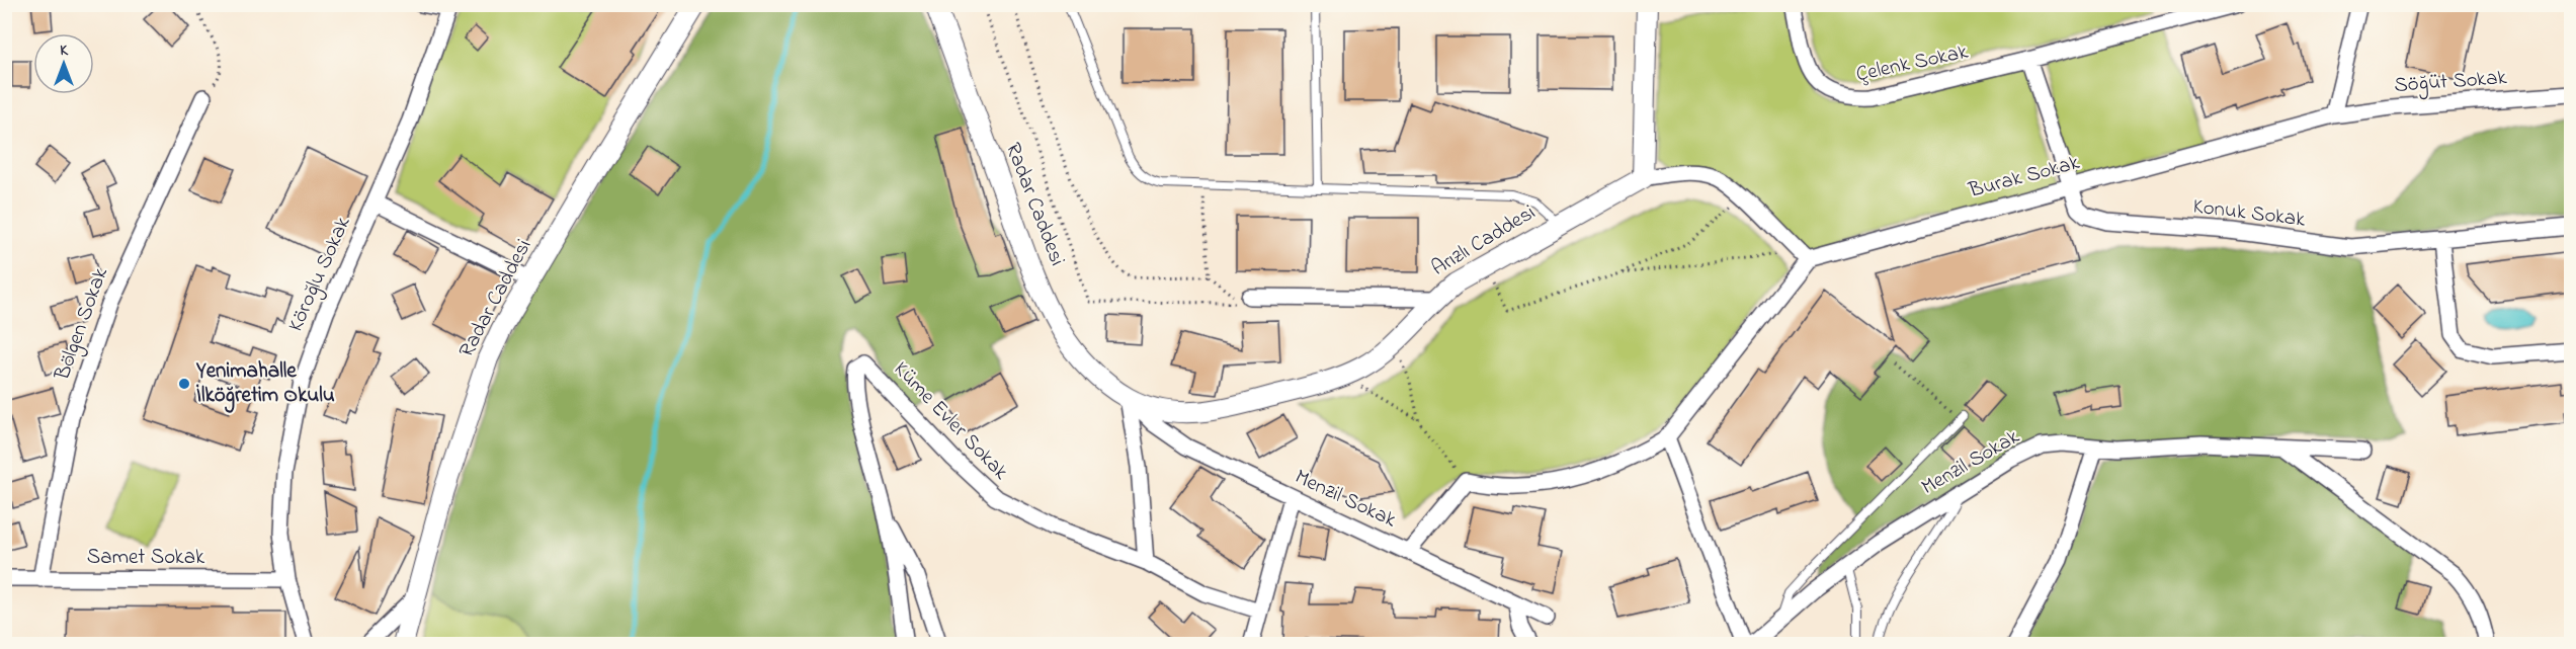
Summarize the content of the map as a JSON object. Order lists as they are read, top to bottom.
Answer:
{
  "streets": {
    "street": [
      "Çelenk Sokak",
      "Söğüt Sokak",
      "Burak Sokak",
      "Radar Caddesi",
      "Konuk Sokak",
      "Arızlı Caddesi",
      "Köroğlu Sokak",
      "Bölgen Sokak",
      "Küme Evler Sokak",
      "Menzil Sokak",
      "Samet Sokak"
    ]
  },
  "crossings": [
    ["Söğüt Sokak", "Burak Sokak"],
    ["Burak Sokak", "Konuk Sokak"],
    ["Radar Caddesi", "Arızlı Caddesi"],
    ["Radar Caddesi", "Menzil Sokak"],
    ["Arızlı Caddesi", "Menzil Sokak"],
    ["Köroğlu Sokak", "Samet Sokak"],
    ["Bölgen Sokak", "Samet Sokak"]
  ],
  "places": ["Yenimahalle İlköğretim Okulu"],
  "north": "top"
}
